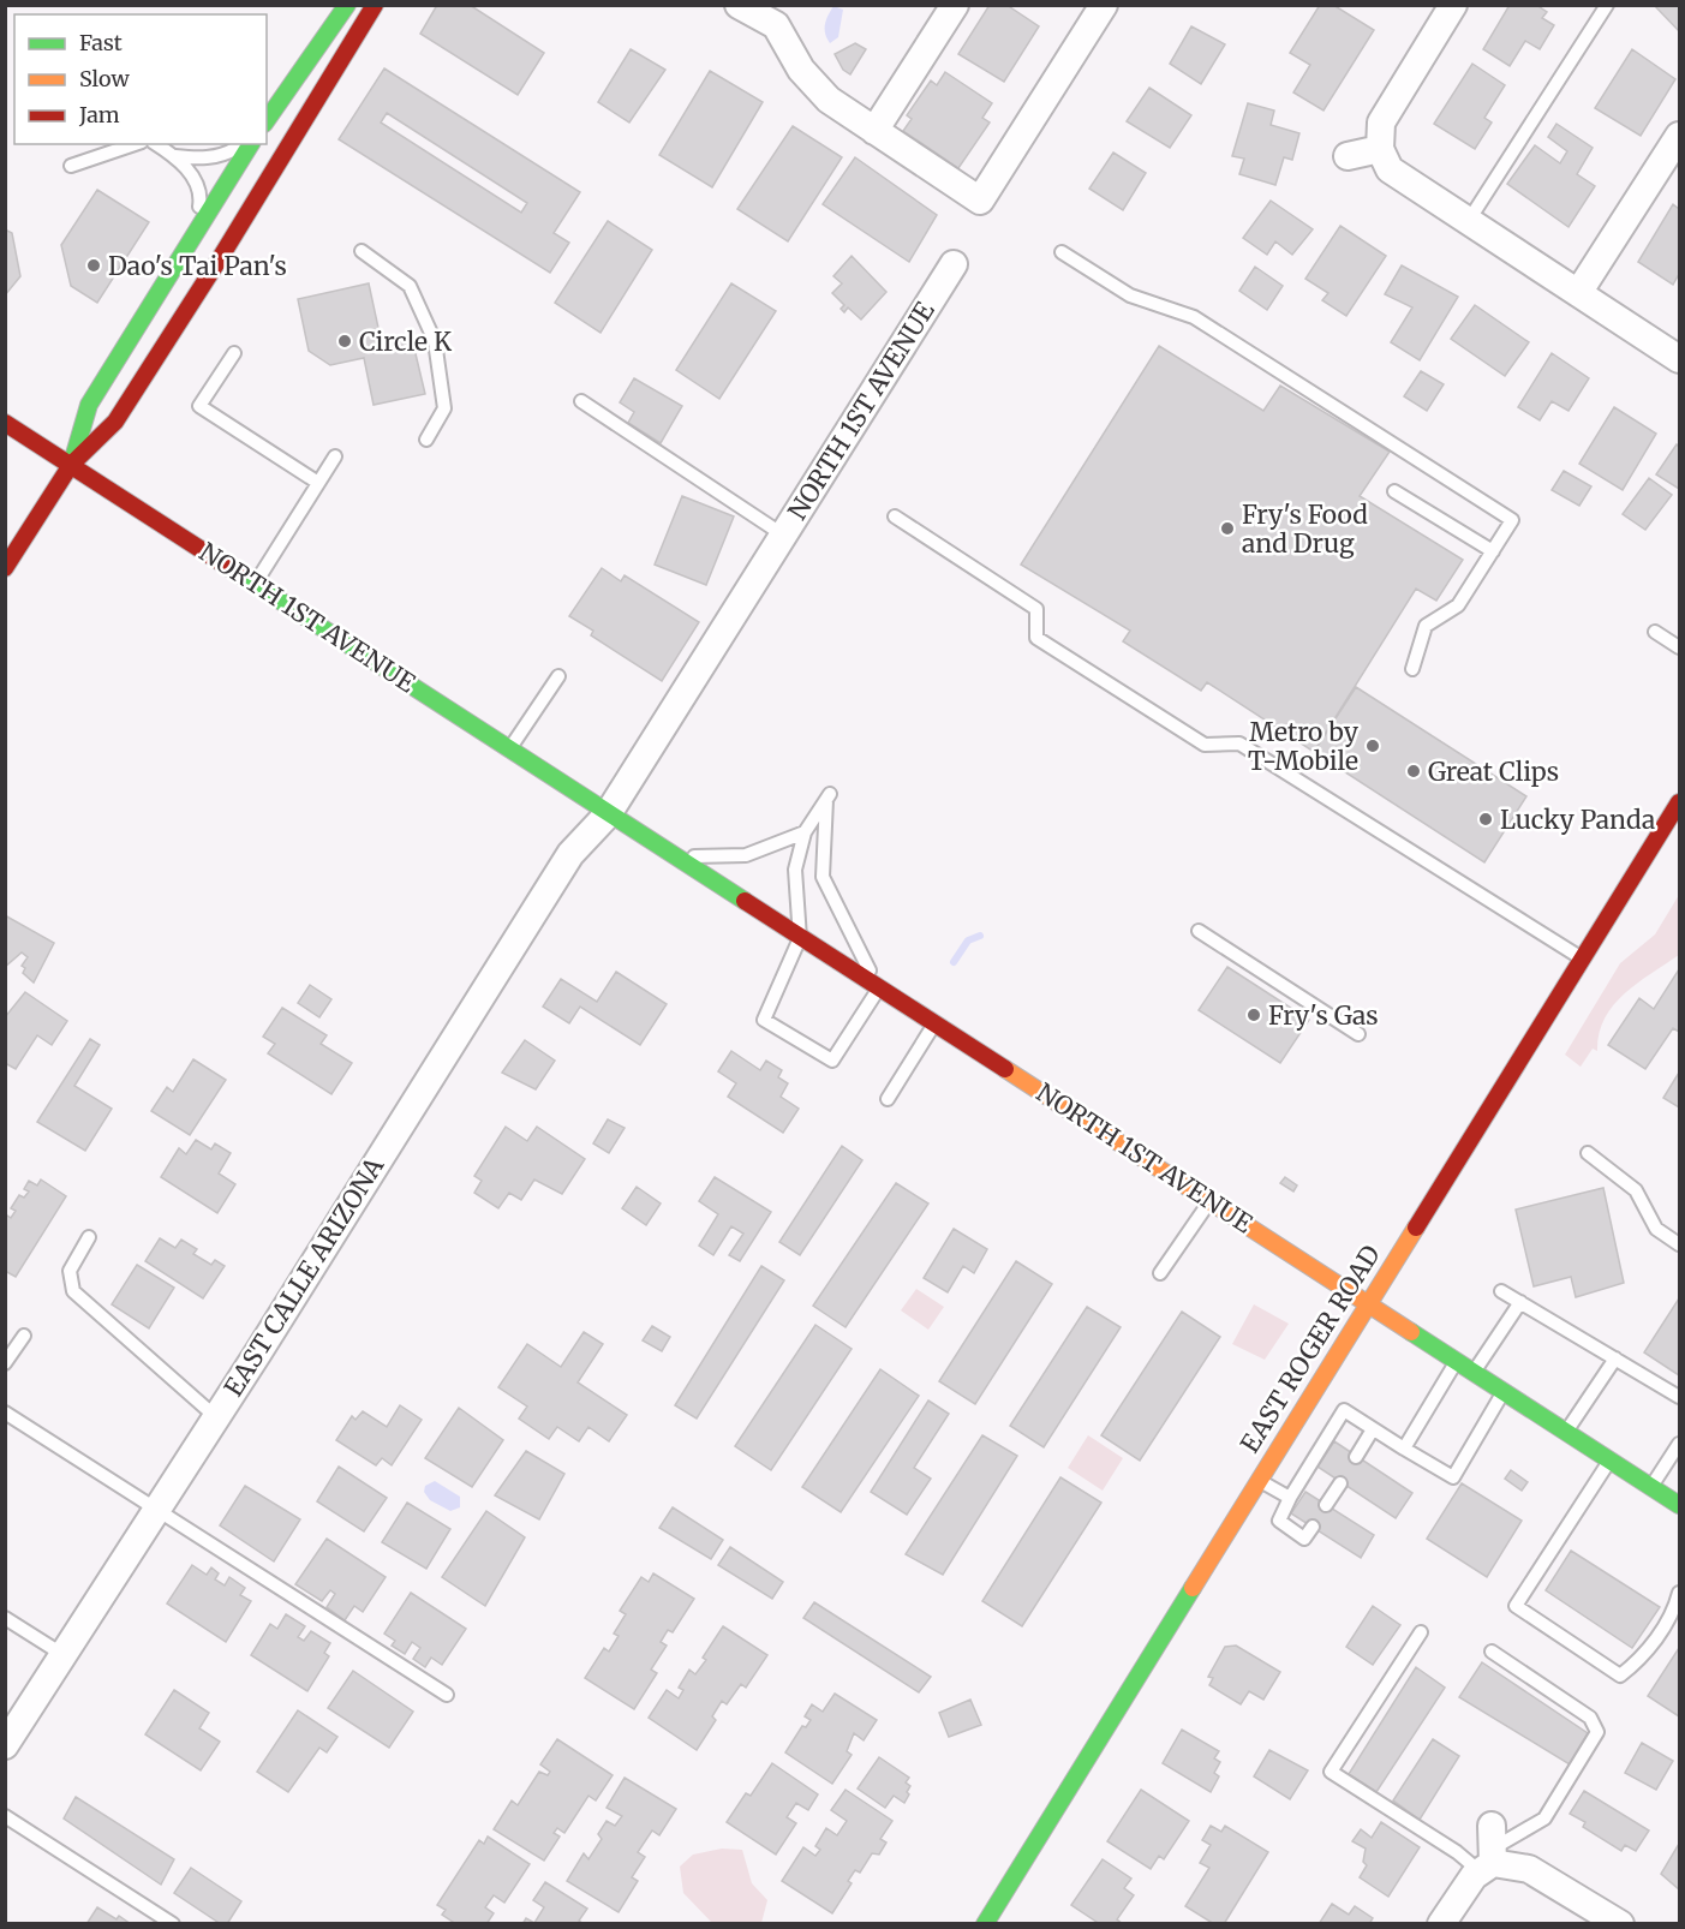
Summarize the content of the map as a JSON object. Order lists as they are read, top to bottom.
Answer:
{
  "streets": {
    "street": ["NORTH 1ST AVENUE", "EAST CALLE ARIZONA", "EAST ROGER ROAD"]
  },
  "crossings": [
    ["NORTH 1ST AVENUE", "EAST CALLE ARIZONA"],
    ["NORTH 1ST AVENUE", "EAST ROGER ROAD"]
  ],
  "places": [
    "Dao's Tai Pan's",
    "Circle K",
    "Fry's Food and Drug",
    "Metro by T-Mobile",
    "Great Clips",
    "Lucky Panda",
    "Fry's Gas"
  ],
  "legend": ["Fast", "Slow", "Jam"]
}
